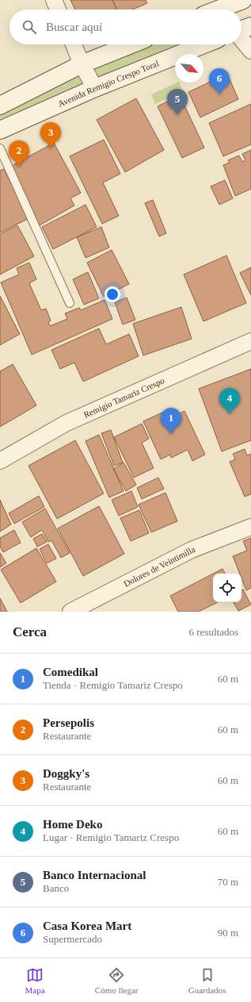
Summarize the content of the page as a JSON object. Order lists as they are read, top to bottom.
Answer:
{
  "streets": {
    "main road": ["Avenida Remigio Crespo Toral"],
    "street": ["Remigio Tamariz Crespo", "Dolores de Veintimilla"]
  },
  "north": "bottom right",
  "page": {
    "search": "Buscar aquí",
    "pins": [
      "6",
      "5",
      "3",
      "2",
      "4",
      "1"
    ],
    "heading": ["Cerca", "6 resultados"],
    "list": [
      {
        "mark": "1",
        "name": "Comedikal",
        "note": "Tienda · Remigio Tamariz Crespo",
        "value": "60 m"
      },
      {
        "mark": "2",
        "name": "Persepolis",
        "note": "Restaurante",
        "value": "60 m"
      },
      {
        "mark": "3",
        "name": "Doggky's",
        "note": "Restaurante",
        "value": "60 m"
      },
      {
        "mark": "4",
        "name": "Home Deko",
        "note": "Lugar · Remigio Tamariz Crespo",
        "value": "60 m"
      },
      {
        "mark": "5",
        "name": "Banco Internacional",
        "note": "Banco",
        "value": "70 m"
      },
      {
        "mark": "6",
        "name": "Casa Korea Mart",
        "note": "Supermercado",
        "value": "90 m"
      }
    ],
    "nav": ["Mapa", "Cómo llegar", "Guardados"]
  }
}
